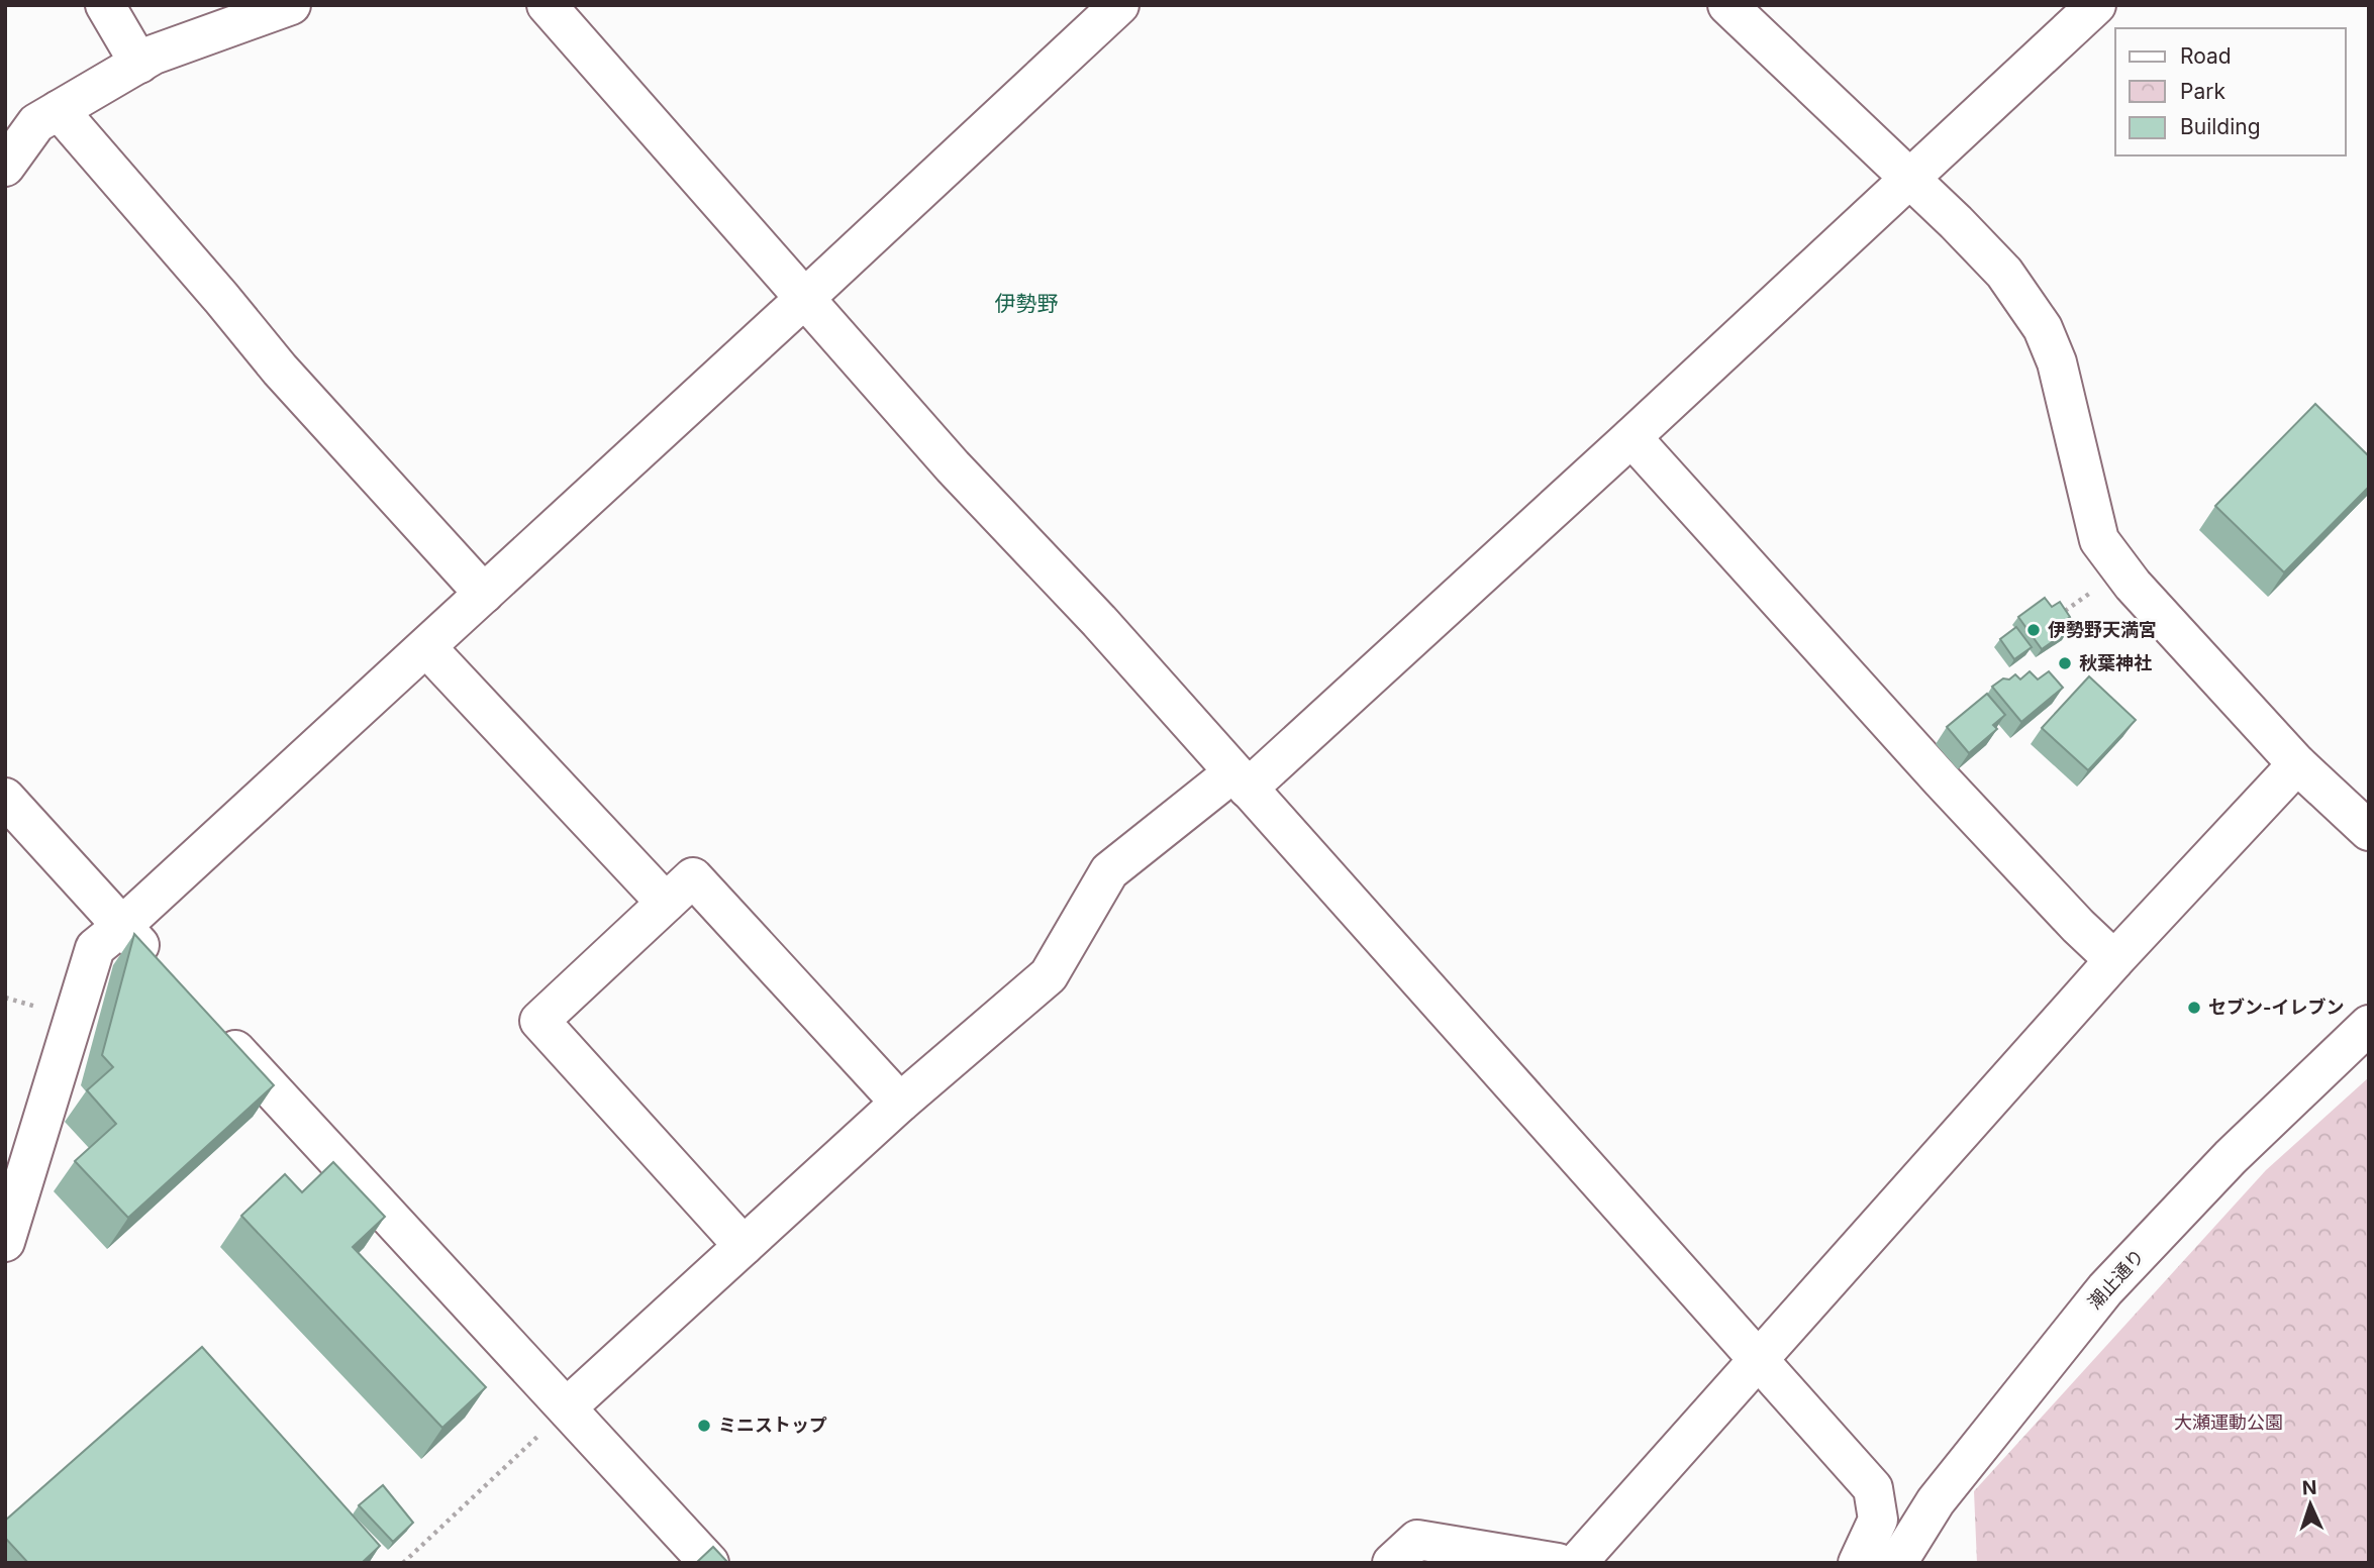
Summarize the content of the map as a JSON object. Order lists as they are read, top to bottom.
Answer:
{
  "streets": {
    "street": ["潮止通り"]
  },
  "districts": ["伊勢野"],
  "parks": ["大瀬運動公園"],
  "places": [
    "伊勢野天満宮",
    "秋葉神社",
    "セブン-イレブン",
    "ミニストップ"
  ],
  "legend": ["Road", "Park", "Building"],
  "north": "top"
}
